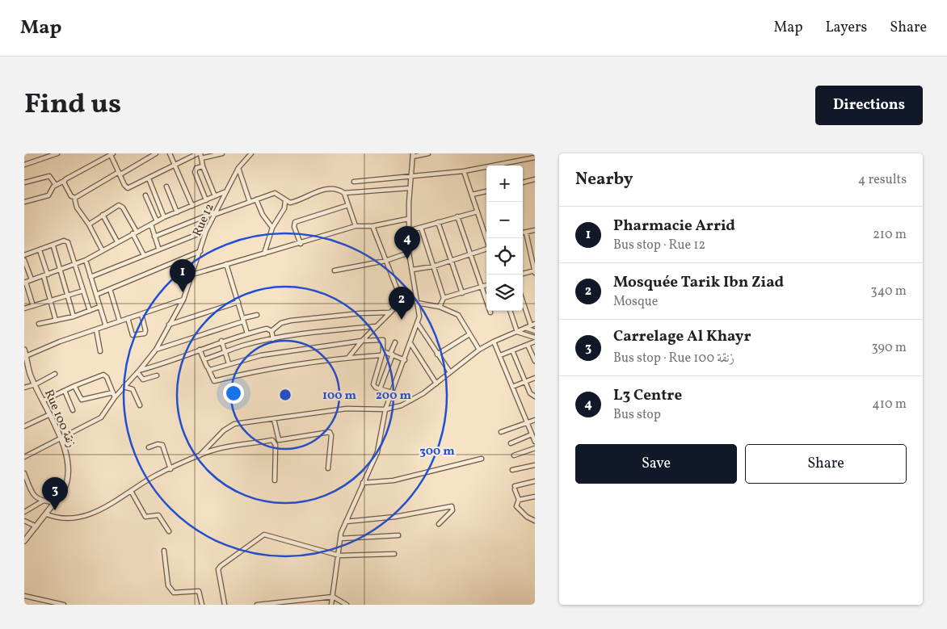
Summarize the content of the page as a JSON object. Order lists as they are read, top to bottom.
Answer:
{
  "streets": {
    "street": ["Rue 12", "Rue 100 زنقة"]
  },
  "crossings": [
    ["Rue 12", "Rue 100 زنقة"]
  ],
  "page": {
    "header": "Map",
    "nav": ["Map", "Layers", "Share"],
    "title": "Find us",
    "buttons": [
      "Directions",
      ["Save", "Share"]
    ],
    "heading": ["Nearby", "4 results"],
    "map_buttons": ["+", "−"],
    "list": [
      {
        "mark": "1",
        "name": "Pharmacie Arrid",
        "note": "Bus stop · Rue 12",
        "value": "210 m"
      },
      {
        "mark": "2",
        "name": "Mosquée Tarik Ibn Ziad",
        "note": "Mosque",
        "value": "340 m"
      },
      {
        "mark": "3",
        "name": "Carrelage Al Khayr",
        "note": "Bus stop · Rue 100 زنقة",
        "value": "390 m"
      },
      {
        "mark": "4",
        "name": "L3 Centre",
        "note": "Bus stop",
        "value": "410 m"
      }
    ],
    "pins": [
      "4",
      "1",
      "2",
      "3"
    ]
  },
  "rings": ["100 m", "200 m", "300 m"]
}
